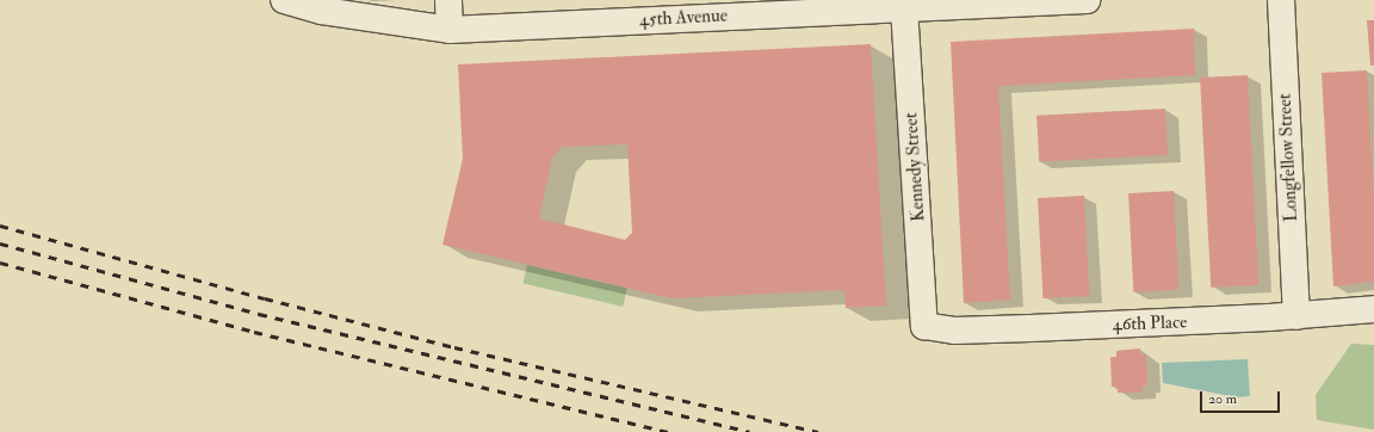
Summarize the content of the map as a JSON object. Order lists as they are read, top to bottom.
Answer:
{
  "streets": {
    "street": [
      "45th Avenue",
      "Longfellow Street",
      "Kennedy Street",
      "46th Place"
    ]
  },
  "crossings": [
    ["45th Avenue", "Kennedy Street"],
    ["Longfellow Street", "46th Place"],
    ["Kennedy Street", "46th Place"]
  ],
  "scale_bar": "20 m"
}
